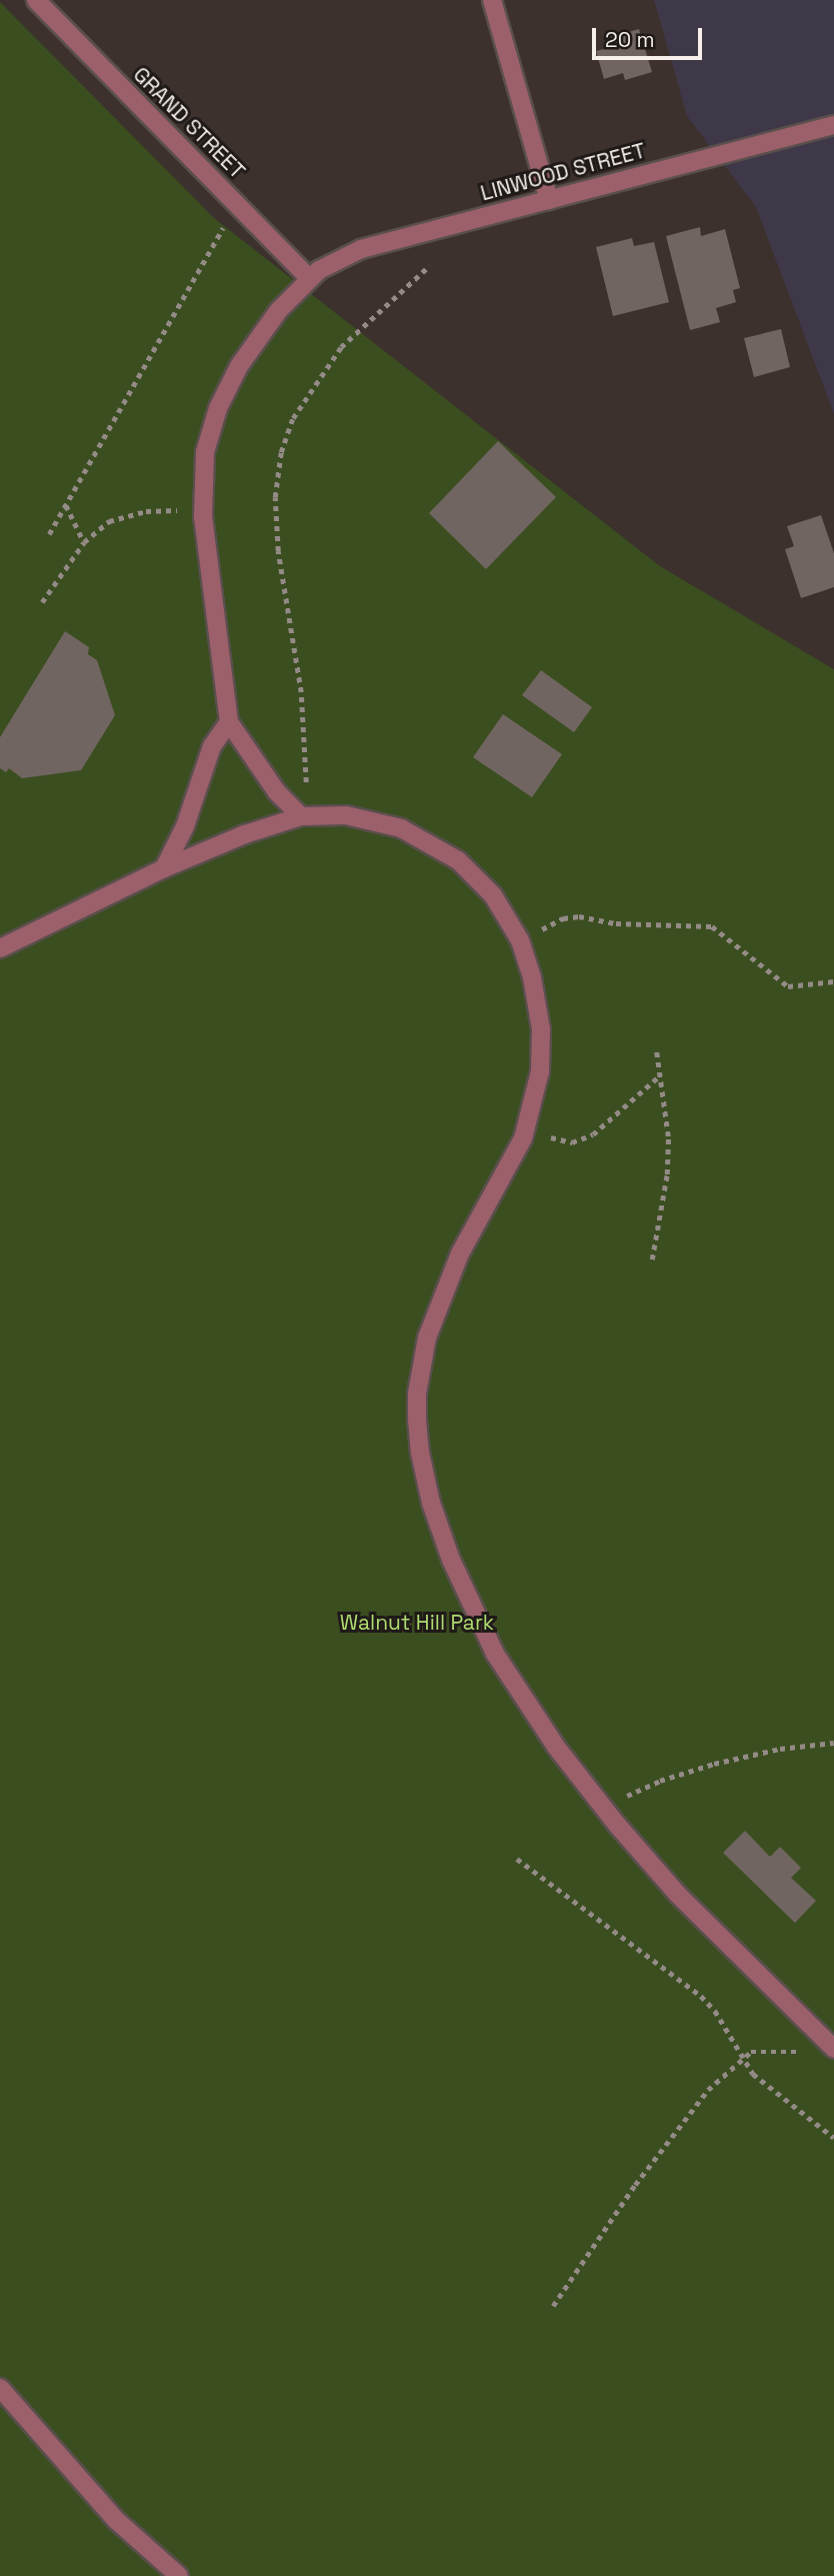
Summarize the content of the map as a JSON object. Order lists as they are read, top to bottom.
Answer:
{
  "streets": {
    "street": ["GRAND STREET", "LINWOOD STREET"]
  },
  "crossings": [
    ["GRAND STREET", "LINWOOD STREET"]
  ],
  "parks": ["Walnut Hill Park"],
  "scale_bar": "20 m"
}
